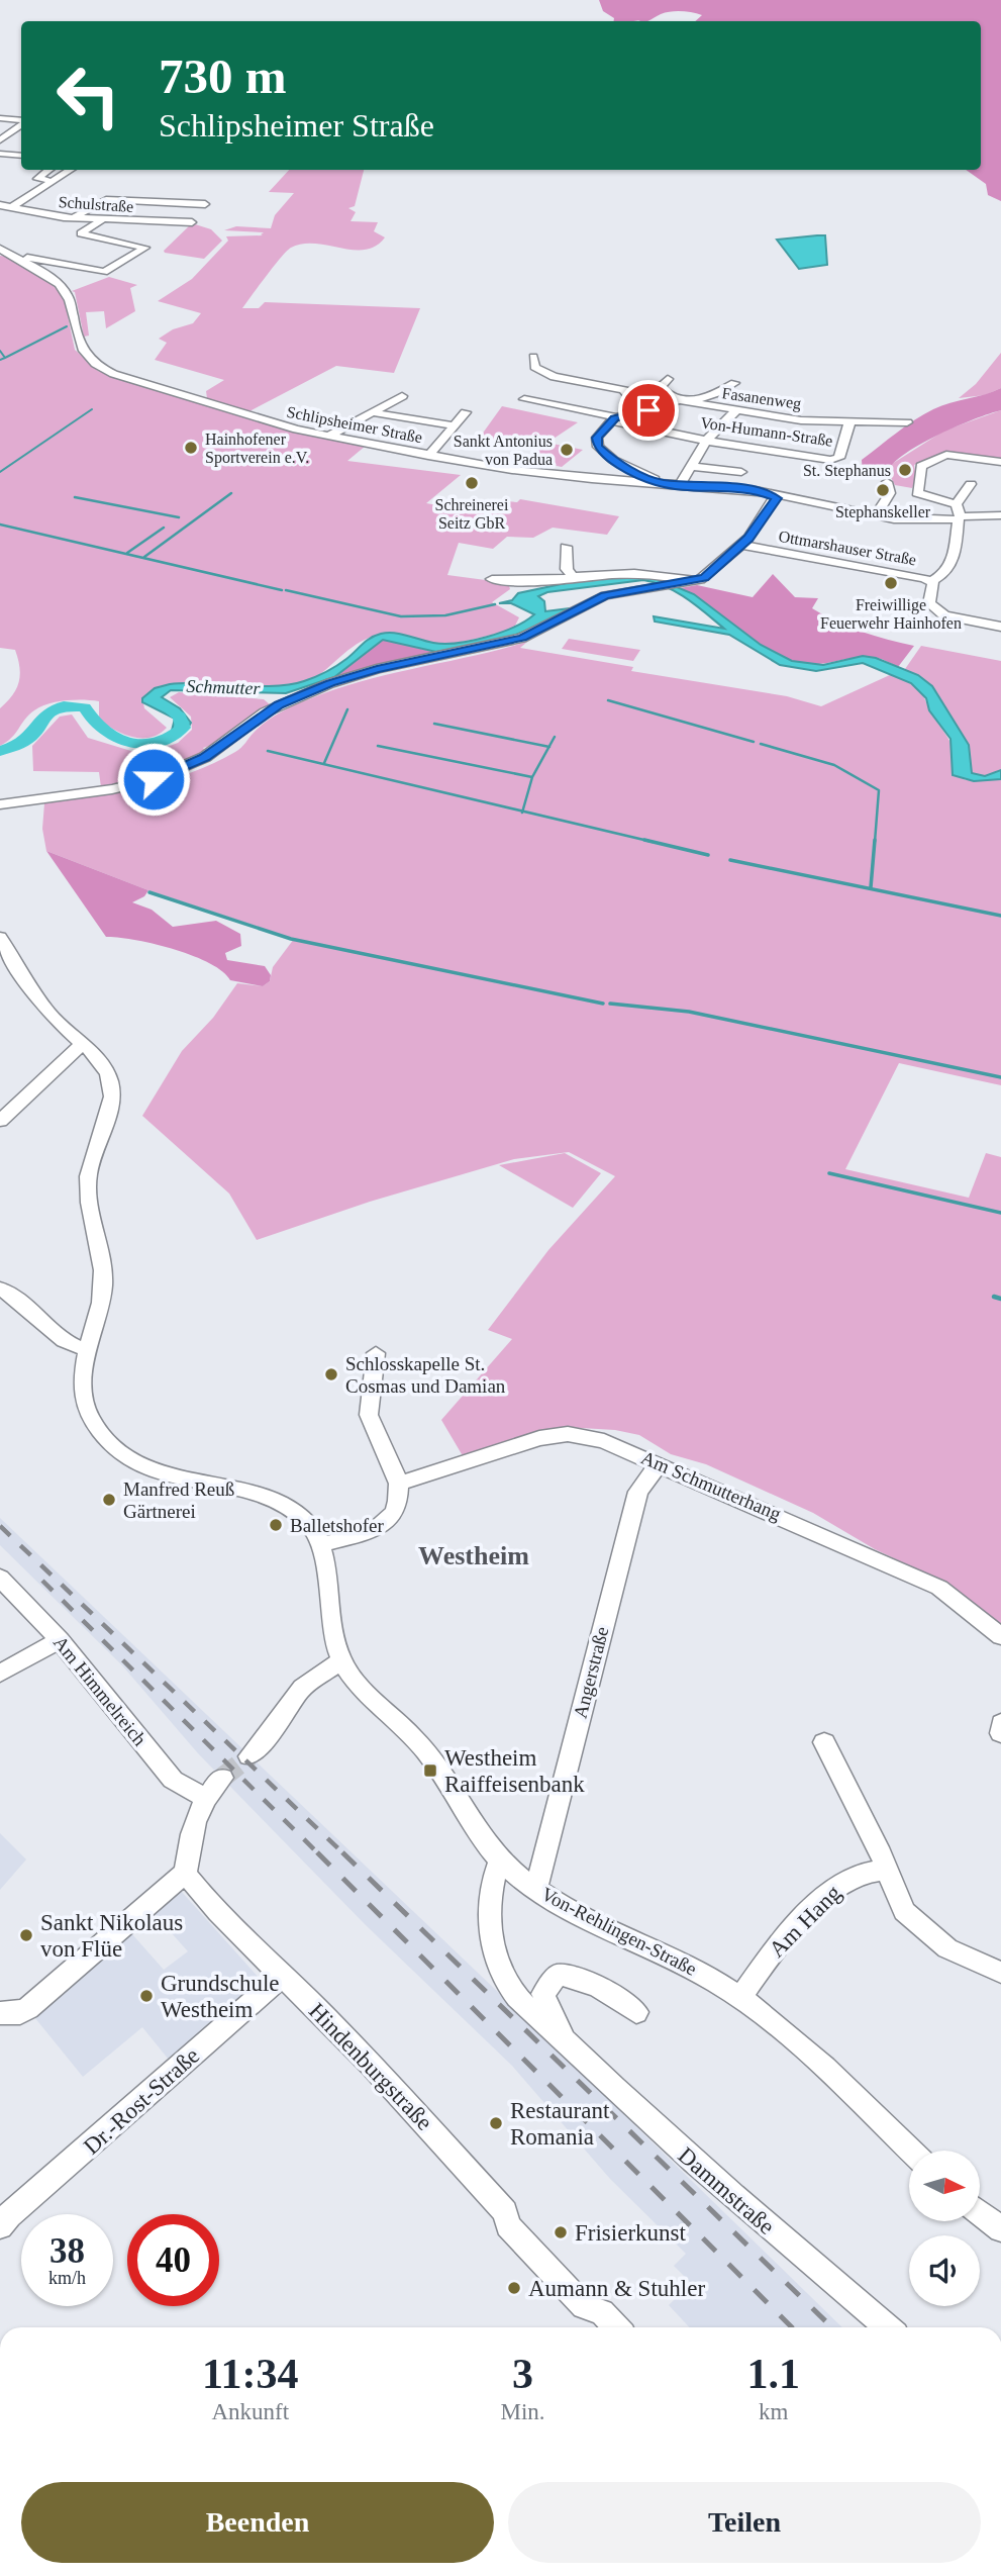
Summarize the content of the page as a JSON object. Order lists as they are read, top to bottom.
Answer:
{
  "streets": {
    "street": [
      "Schulstraße",
      "Fasanenweg",
      "Schlipsheimer Straße",
      "Von-Humann-Straße",
      "Ottmarshauser Straße",
      "Am Schmutterhang",
      "Angerstraße",
      "Am Himmelreich",
      "Am Hang",
      "Von-Rehlingen-Straße",
      "Hindenburgstraße",
      "Dr.-Rost-Straße",
      "Dammstraße"
    ]
  },
  "crossings": [
    ["Fasanenweg", "Von-Humann-Straße"],
    ["Am Schmutterhang", "Angerstraße"],
    ["Angerstraße", "Von-Rehlingen-Straße"],
    ["Am Hang", "Von-Rehlingen-Straße"],
    ["Von-Rehlingen-Straße", "Dammstraße"],
    ["Hindenburgstraße", "Dr.-Rost-Straße"]
  ],
  "districts": ["Westheim"],
  "water": ["Schmutter"],
  "places": {
    "other": [
      "Hainhofener Sportverein e.V.",
      "Sankt Antonius von Padua",
      "St. Stephanus",
      "Schreinerei Seitz GbR",
      "Stephanskeller",
      "Freiwillige Feuerwehr Hainhofen",
      "Schlosskapelle St. Cosmas und Damian",
      "Manfred Reuß Gärtnerei",
      "Balletshofer",
      "Sankt Nikolaus von Flüe",
      "Grundschule Westheim",
      "Restaurant Romania",
      "Frisierkunst",
      "Aumann & Stuhler"
    ],
    "transit": ["Westheim Raiffeisenbank"]
  },
  "north": "right",
  "page": {
    "turn": ["730 m", "Schlipsheimer Straße"],
    "speed": "38 km/h",
    "limit": "40",
    "eta": [
      "11:34",
      "Ankunft",
      "3",
      "Min.",
      "1.1",
      "km"
    ],
    "buttons": ["Beenden", "Teilen"]
  }
}
